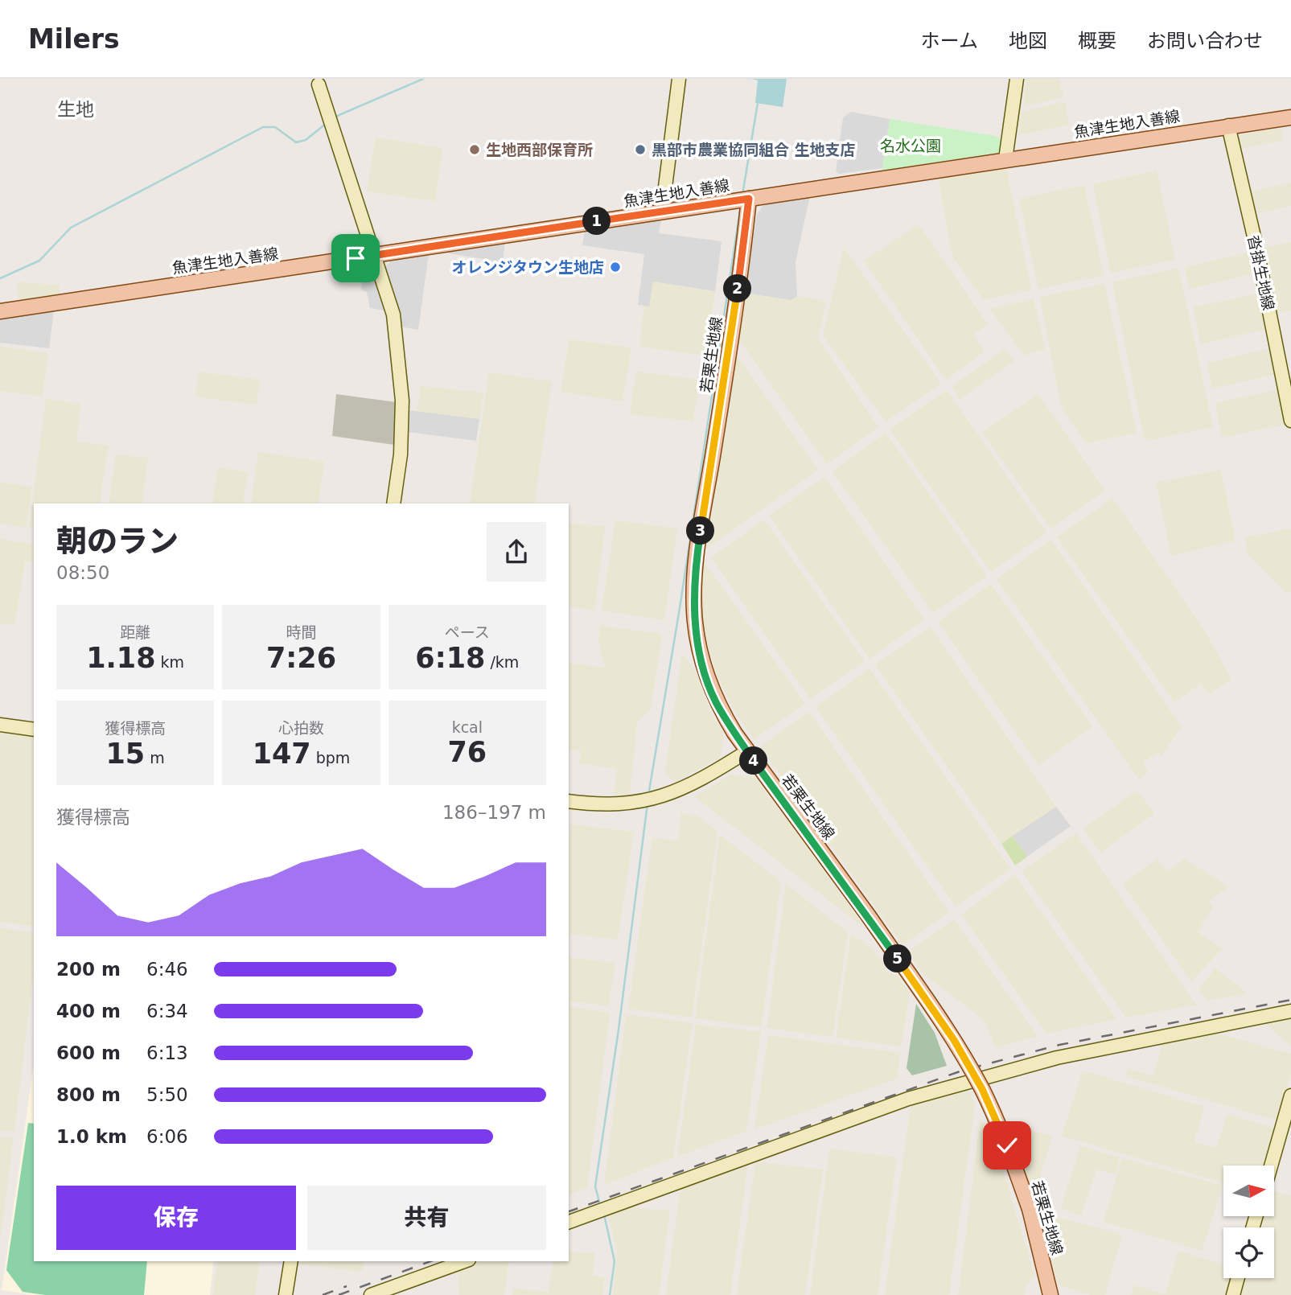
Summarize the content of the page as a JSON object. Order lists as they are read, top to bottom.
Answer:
{
  "streets": {
    "main road": ["魚津生地入善線", "若栗生地線"],
    "street": ["沓掛生地線"]
  },
  "crossings": [
    ["魚津生地入善線", "沓掛生地線"],
    ["魚津生地入善線", "若栗生地線"]
  ],
  "districts": ["生地"],
  "parks": ["名水公園"],
  "places": ["生地西部保育所", "黒部市農業協同組合 生地支店", "オレンジタウン生地店"],
  "north": "right",
  "page": {
    "header": "Milers",
    "nav": [
      "ホーム",
      "地図",
      "概要",
      "お問い合わせ"
    ],
    "pins": [
      "1",
      "2",
      "3",
      "4",
      "5"
    ],
    "heading": ["朝のラン", "08:50"],
    "stats": [
      ["距離", "1.18 km"],
      ["時間", "7:26"],
      ["ペース", "6:18 /km"],
      ["獲得標高", "15 m"],
      ["心拍数", "147 bpm"],
      ["kcal", "76"]
    ],
    "chart": ["獲得標高", "186–197 m"],
    "list": [
      {
        "name": "200 m",
        "note": "6:46"
      },
      {
        "name": "400 m",
        "note": "6:34"
      },
      {
        "name": "600 m",
        "note": "6:13"
      },
      {
        "name": "800 m",
        "note": "5:50"
      },
      {
        "name": "1.0 km",
        "note": "6:06"
      }
    ],
    "buttons": ["保存", "共有"]
  }
}
